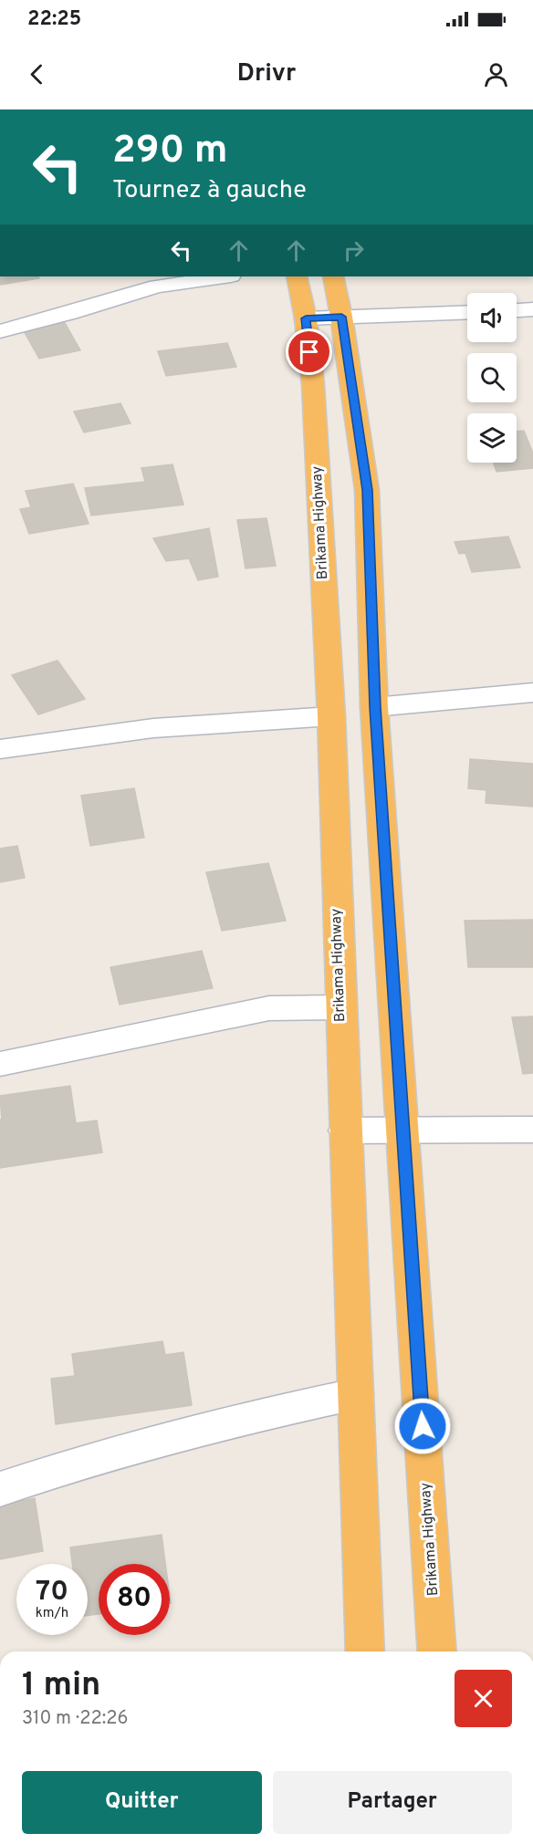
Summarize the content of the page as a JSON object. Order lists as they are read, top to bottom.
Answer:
{
  "streets": {
    "highway": ["Brikama Highway"]
  },
  "page": {
    "status": "22:25",
    "header": "Drivr",
    "turn": ["290 m", "Tournez à gauche"],
    "speed": "70 km/h",
    "limit": "80",
    "heading": ["1 min", "310 m · 22:26"],
    "buttons": ["Quitter", "Partager"]
  }
}
